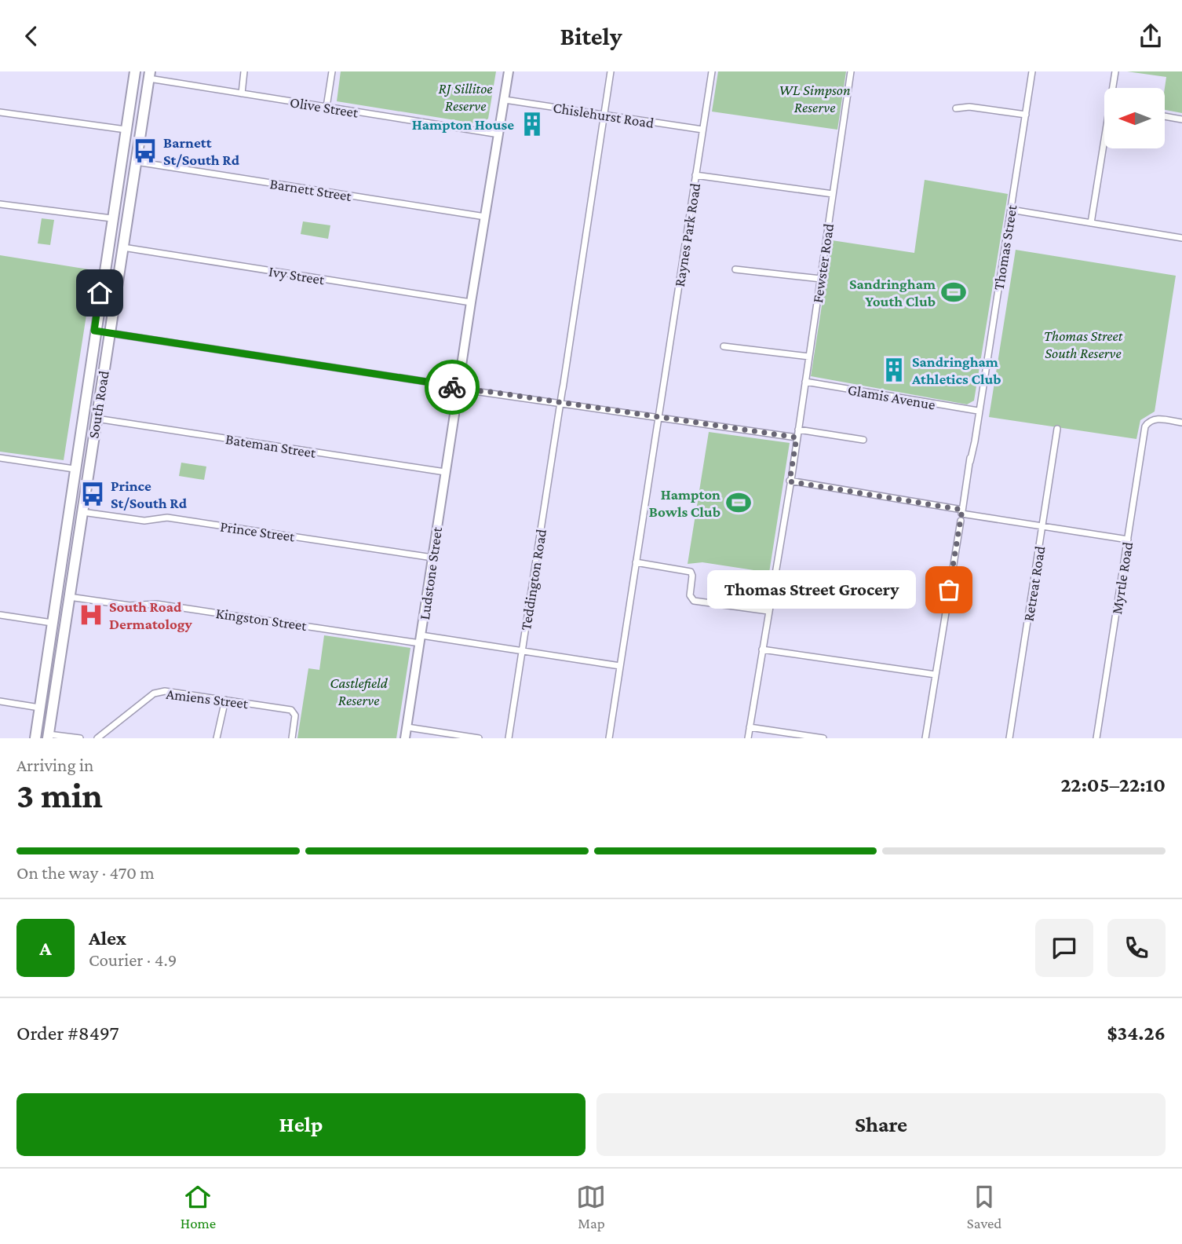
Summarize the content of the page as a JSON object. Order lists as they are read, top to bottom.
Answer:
{
  "streets": {
    "main road": ["South Road"],
    "street": [
      "Olive Street",
      "Chislehurst Road",
      "Barnett Street",
      "Raynes Park Road",
      "Thomas Street",
      "Fewster Road",
      "Ivy Street",
      "Glamis Avenue",
      "Bateman Street",
      "Prince Street",
      "Ludstone Street",
      "Myrtle Road",
      "Teddington Road",
      "Retreat Road",
      "Kingston Street",
      "Amiens Street"
    ]
  },
  "crossings": [
    ["Olive Street", "South Road"],
    ["Olive Street", "Ludstone Street"],
    ["Chislehurst Road", "Raynes Park Road"],
    ["Chislehurst Road", "Ludstone Street"],
    ["Chislehurst Road", "Teddington Road"],
    ["Barnett Street", "South Road"],
    ["Barnett Street", "Ludstone Street"],
    ["Raynes Park Road", "Kingston Street"],
    ["Thomas Street", "Glamis Avenue"],
    ["Fewster Road", "Glamis Avenue"],
    ["Ivy Street", "South Road"],
    ["Ivy Street", "Ludstone Street"],
    ["South Road", "Bateman Street"],
    ["South Road", "Prince Street"],
    ["South Road", "Kingston Street"],
    ["Bateman Street", "Ludstone Street"],
    ["Prince Street", "Ludstone Street"],
    ["Ludstone Street", "Kingston Street"],
    ["Teddington Road", "Kingston Street"]
  ],
  "parks": [
    "RJ Sillitoe Reserve",
    "WL Simpson Reserve",
    "Thomas Street South Reserve",
    "Castlefield Reserve"
  ],
  "places": {
    "building": ["Hampton House", "Sandringham Athletics Club"],
    "bus stop": ["Barnett St/South Rd", "Prince St/South Rd"],
    "sports": ["Sandringham Youth Club", "Hampton Bowls Club"],
    "other": ["Thomas Street Grocery"],
    "hospital": ["South Road Dermatology"]
  },
  "north": "left",
  "page": {
    "header": "Bitely",
    "bubble": "Thomas Street Grocery",
    "heading": ["3 min", "Arriving in", "22:05–22:10"],
    "panel": [
      "Alex",
      "Courier · 4.9",
      "Order #8497",
      "$34.26"
    ],
    "bar": "On the way · 470 m",
    "round": "A",
    "buttons": ["Help", "Share"],
    "tabs": ["Home", "Map", "Saved"]
  }
}
